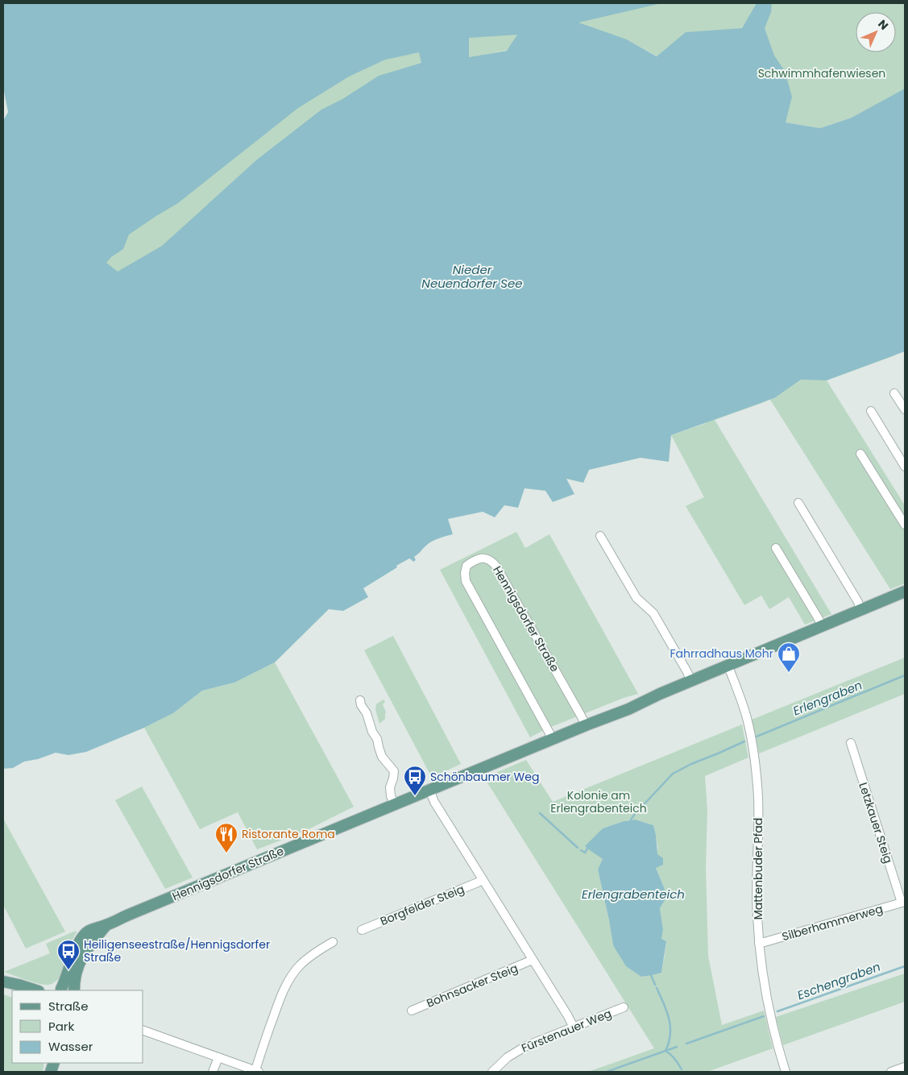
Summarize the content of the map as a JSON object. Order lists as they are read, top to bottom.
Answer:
{
  "streets": {
    "main road": ["Hennigsdorfer Straße"],
    "street": [
      "Letzkauer Steig",
      "Mattenbuder Pfad",
      "Borgfelder Steig",
      "Silberhammerweg",
      "Bohnsacker Steig",
      "Fürstenauer Weg"
    ]
  },
  "crossings": [
    ["Hennigsdorfer Straße", "Mattenbuder Pfad"],
    ["Letzkauer Steig", "Silberhammerweg"],
    ["Mattenbuder Pfad", "Silberhammerweg"]
  ],
  "water": [
    "Nieder Neuendorfer See",
    "Erlengraben",
    "Erlengrabenteich",
    "Eschengraben"
  ],
  "parks": ["Schwimmhafenwiesen", "Kolonie am Erlengrabenteich"],
  "places": {
    "shop": ["Fahrradhaus Mohr"],
    "bus stop": ["Schönbaumer Weg", "Heiligenseestraße/Hennigsdorfer Straße"],
    "restaurant": ["Ristorante Roma"]
  },
  "legend": ["Straße", "Park", "Wasser"],
  "north": "top right"
}
